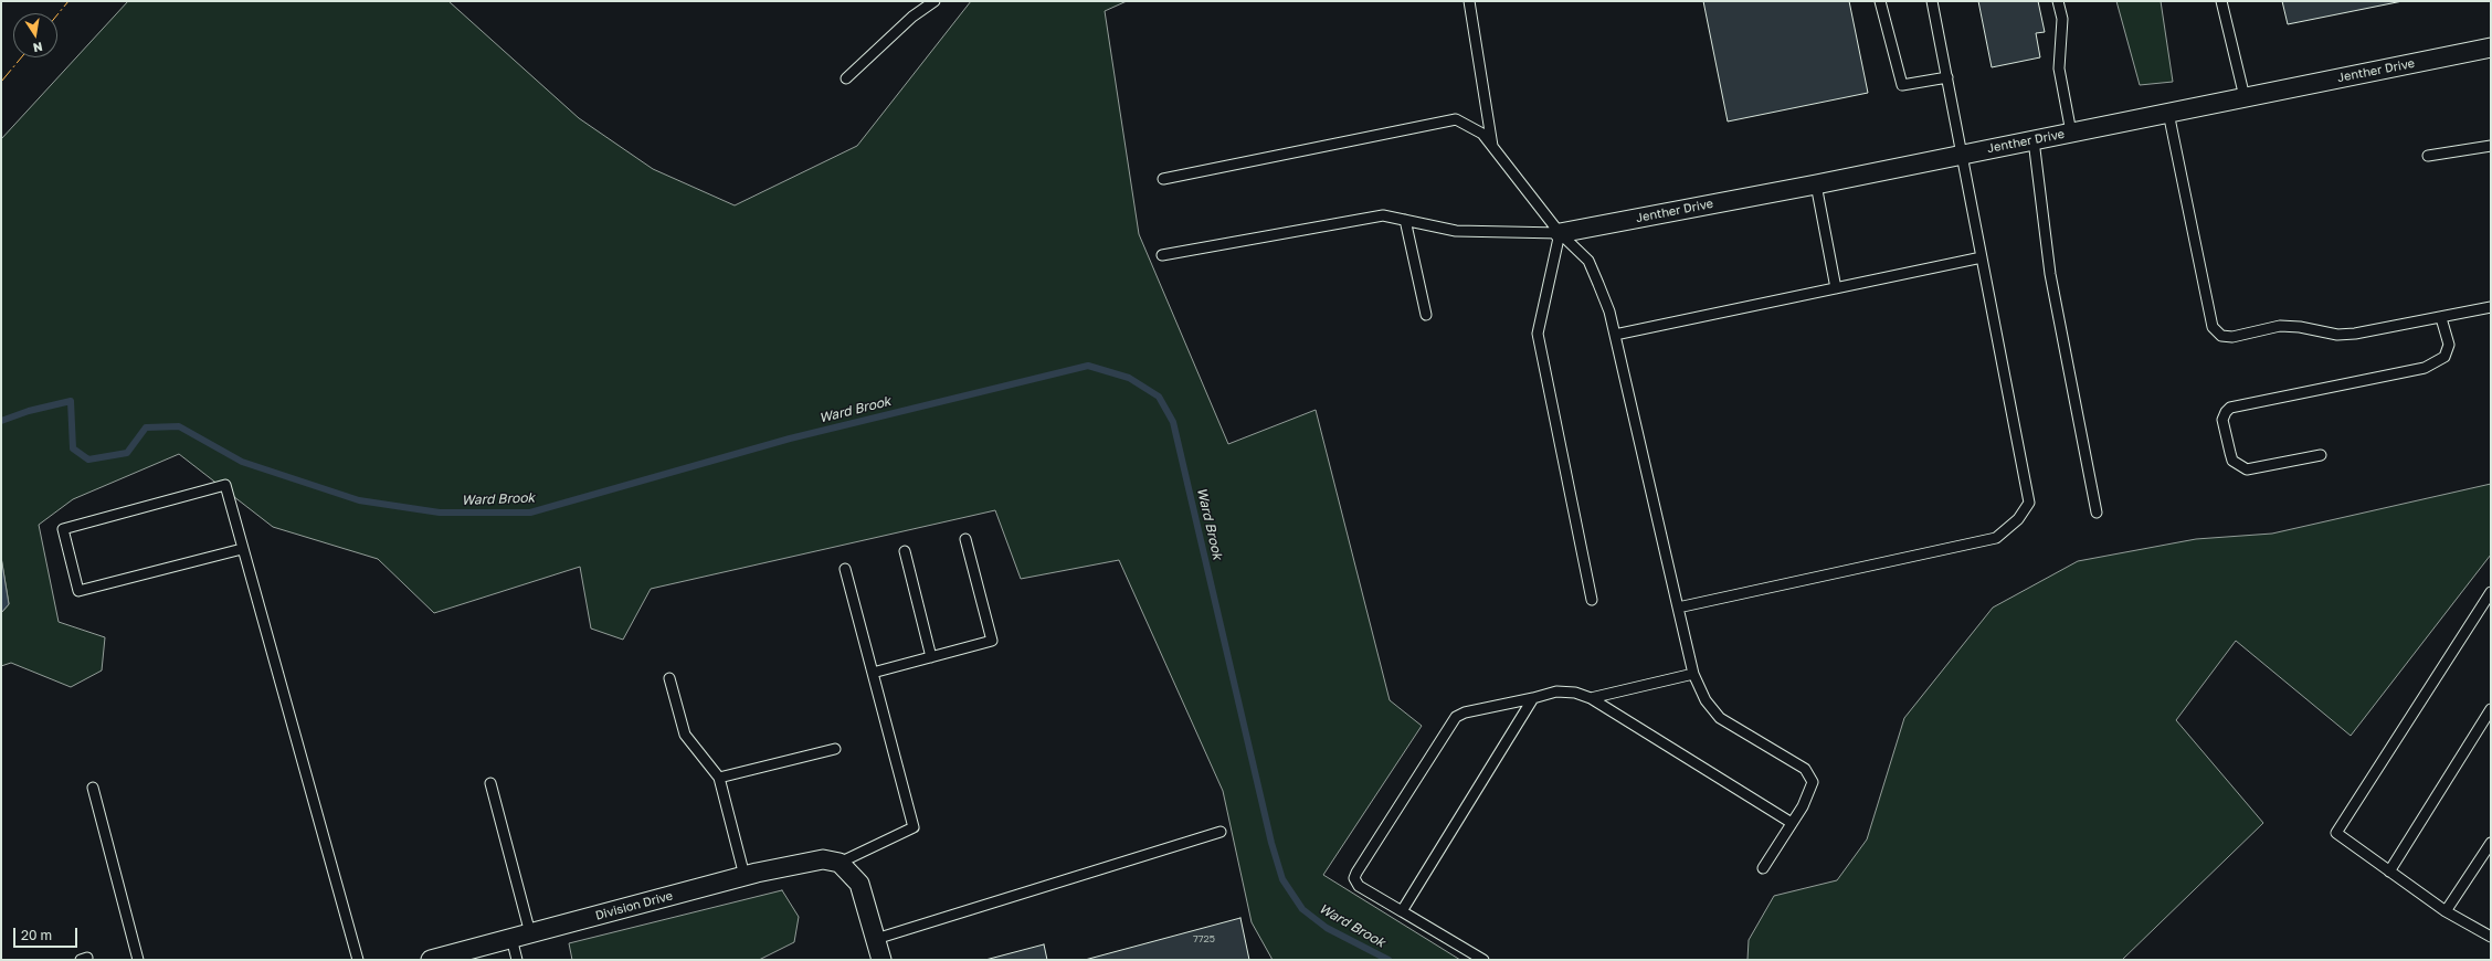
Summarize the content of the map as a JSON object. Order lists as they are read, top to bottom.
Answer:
{
  "streets": {
    "street": ["Jenther Drive", "Division Drive"]
  },
  "water": ["Ward Brook"],
  "house_numbers": ["7725"],
  "scale_bar": "20 m",
  "north": "bottom"
}
